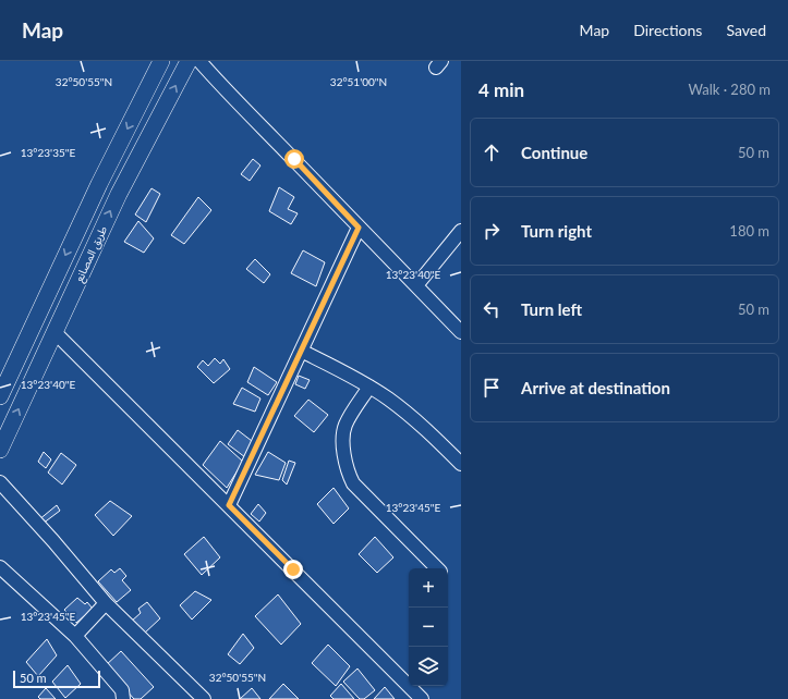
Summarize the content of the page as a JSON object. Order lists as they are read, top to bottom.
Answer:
{
  "streets": {
    "main road": ["طريق المصانع"]
  },
  "scale_bar": "50 m",
  "page": {
    "header": "Map",
    "nav": ["Map", "Directions", "Saved"],
    "heading": ["4 min", "Walk · 280 m"],
    "list": [
      ["Continue", "50 m"],
      ["Turn right", "180 m"],
      ["Turn left", "50 m"],
      "Arrive at destination"
    ],
    "map_buttons": ["+", "−"],
    "scale": "50 m"
  },
  "coordinates": [
    "32°50'55\"N",
    "32°51'00\"N",
    "13°23'35\"E",
    "13°23'40\"E",
    "13°23'45\"E"
  ]
}
